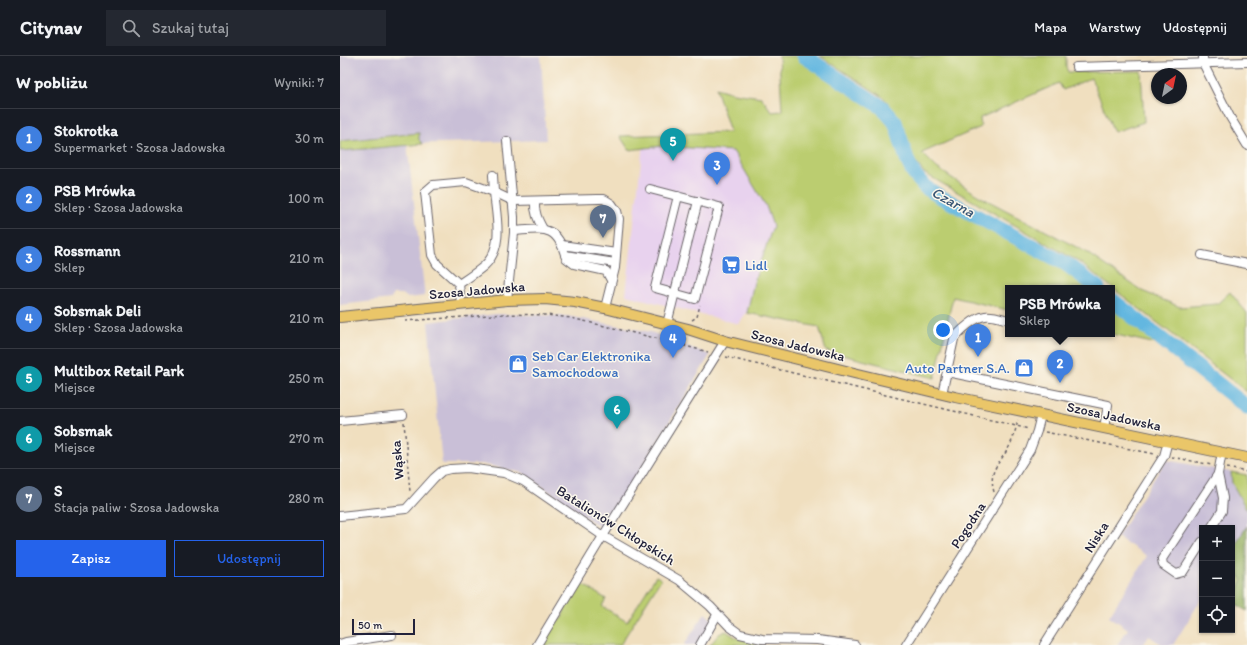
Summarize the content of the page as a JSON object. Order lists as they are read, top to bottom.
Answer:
{
  "streets": {
    "main road": ["Szosa Jadowska"],
    "street": ["Batalionów Chłopskich", "Pogodna", "Niska"],
    "path": ["Wąska"]
  },
  "crossings": [
    ["Szosa Jadowska", "Pogodna"],
    ["Szosa Jadowska", "Niska"],
    ["Wąska", "Batalionów Chłopskich"]
  ],
  "water": ["Czarna"],
  "places": {
    "supermarket": ["Lidl"],
    "shop": ["Seb Car Elektronika Samochodowa", "Auto Partner S.A."]
  },
  "scale_bar": "50 m",
  "north": "top right",
  "page": {
    "header": "Citynav",
    "search": "Szukaj tutaj",
    "nav": ["Mapa", "Warstwy", "Udostępnij"],
    "heading": ["W pobliżu", "Wyniki: 7"],
    "list": [
      {
        "mark": "1",
        "name": "Stokrotka",
        "note": "Supermarket · Szosa Jadowska",
        "value": "30 m"
      },
      {
        "mark": "2",
        "name": "PSB Mrówka",
        "note": "Sklep · Szosa Jadowska",
        "value": "100 m"
      },
      {
        "mark": "3",
        "name": "Rossmann",
        "note": "Sklep",
        "value": "210 m"
      },
      {
        "mark": "4",
        "name": "Sobsmak Deli",
        "note": "Sklep · Szosa Jadowska",
        "value": "210 m"
      },
      {
        "mark": "5",
        "name": "Multibox Retail Park",
        "note": "Miejsce",
        "value": "250 m"
      },
      {
        "mark": "6",
        "name": "Sobsmak",
        "note": "Miejsce",
        "value": "270 m"
      },
      {
        "mark": "7",
        "name": "S",
        "note": "Stacja paliw · Szosa Jadowska",
        "value": "280 m"
      }
    ],
    "pins": [
      "5",
      "3",
      "7",
      "1",
      "4",
      "2",
      "6"
    ],
    "popup": ["PSB Mrówka", "Sklep"],
    "map_buttons": ["+", "−"],
    "buttons": ["Zapisz", "Udostępnij"],
    "scale": "50 m"
  }
}
